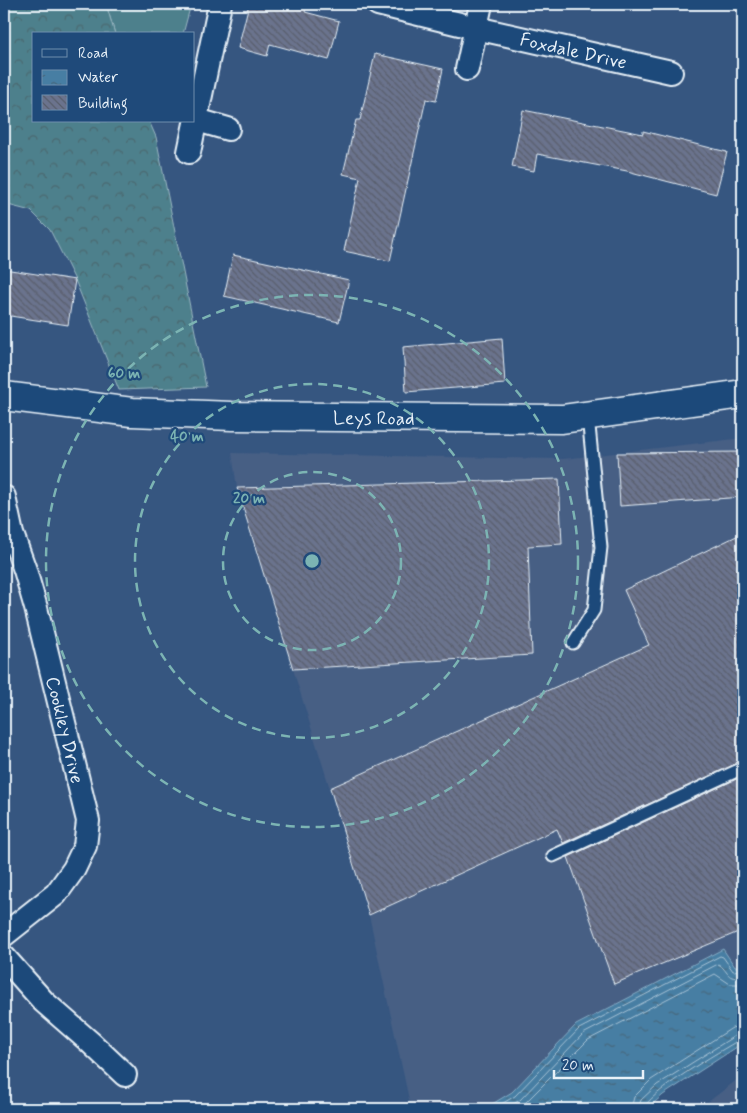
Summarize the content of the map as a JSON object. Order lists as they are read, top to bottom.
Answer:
{
  "streets": {
    "main road": ["Leys Road"],
    "street": ["Foxdale Drive", "Cookley Drive"]
  },
  "legend": ["Road", "Water", "Building"],
  "scale_bar": "20 m",
  "rings": ["60 m", "40 m", "20 m"]
}
